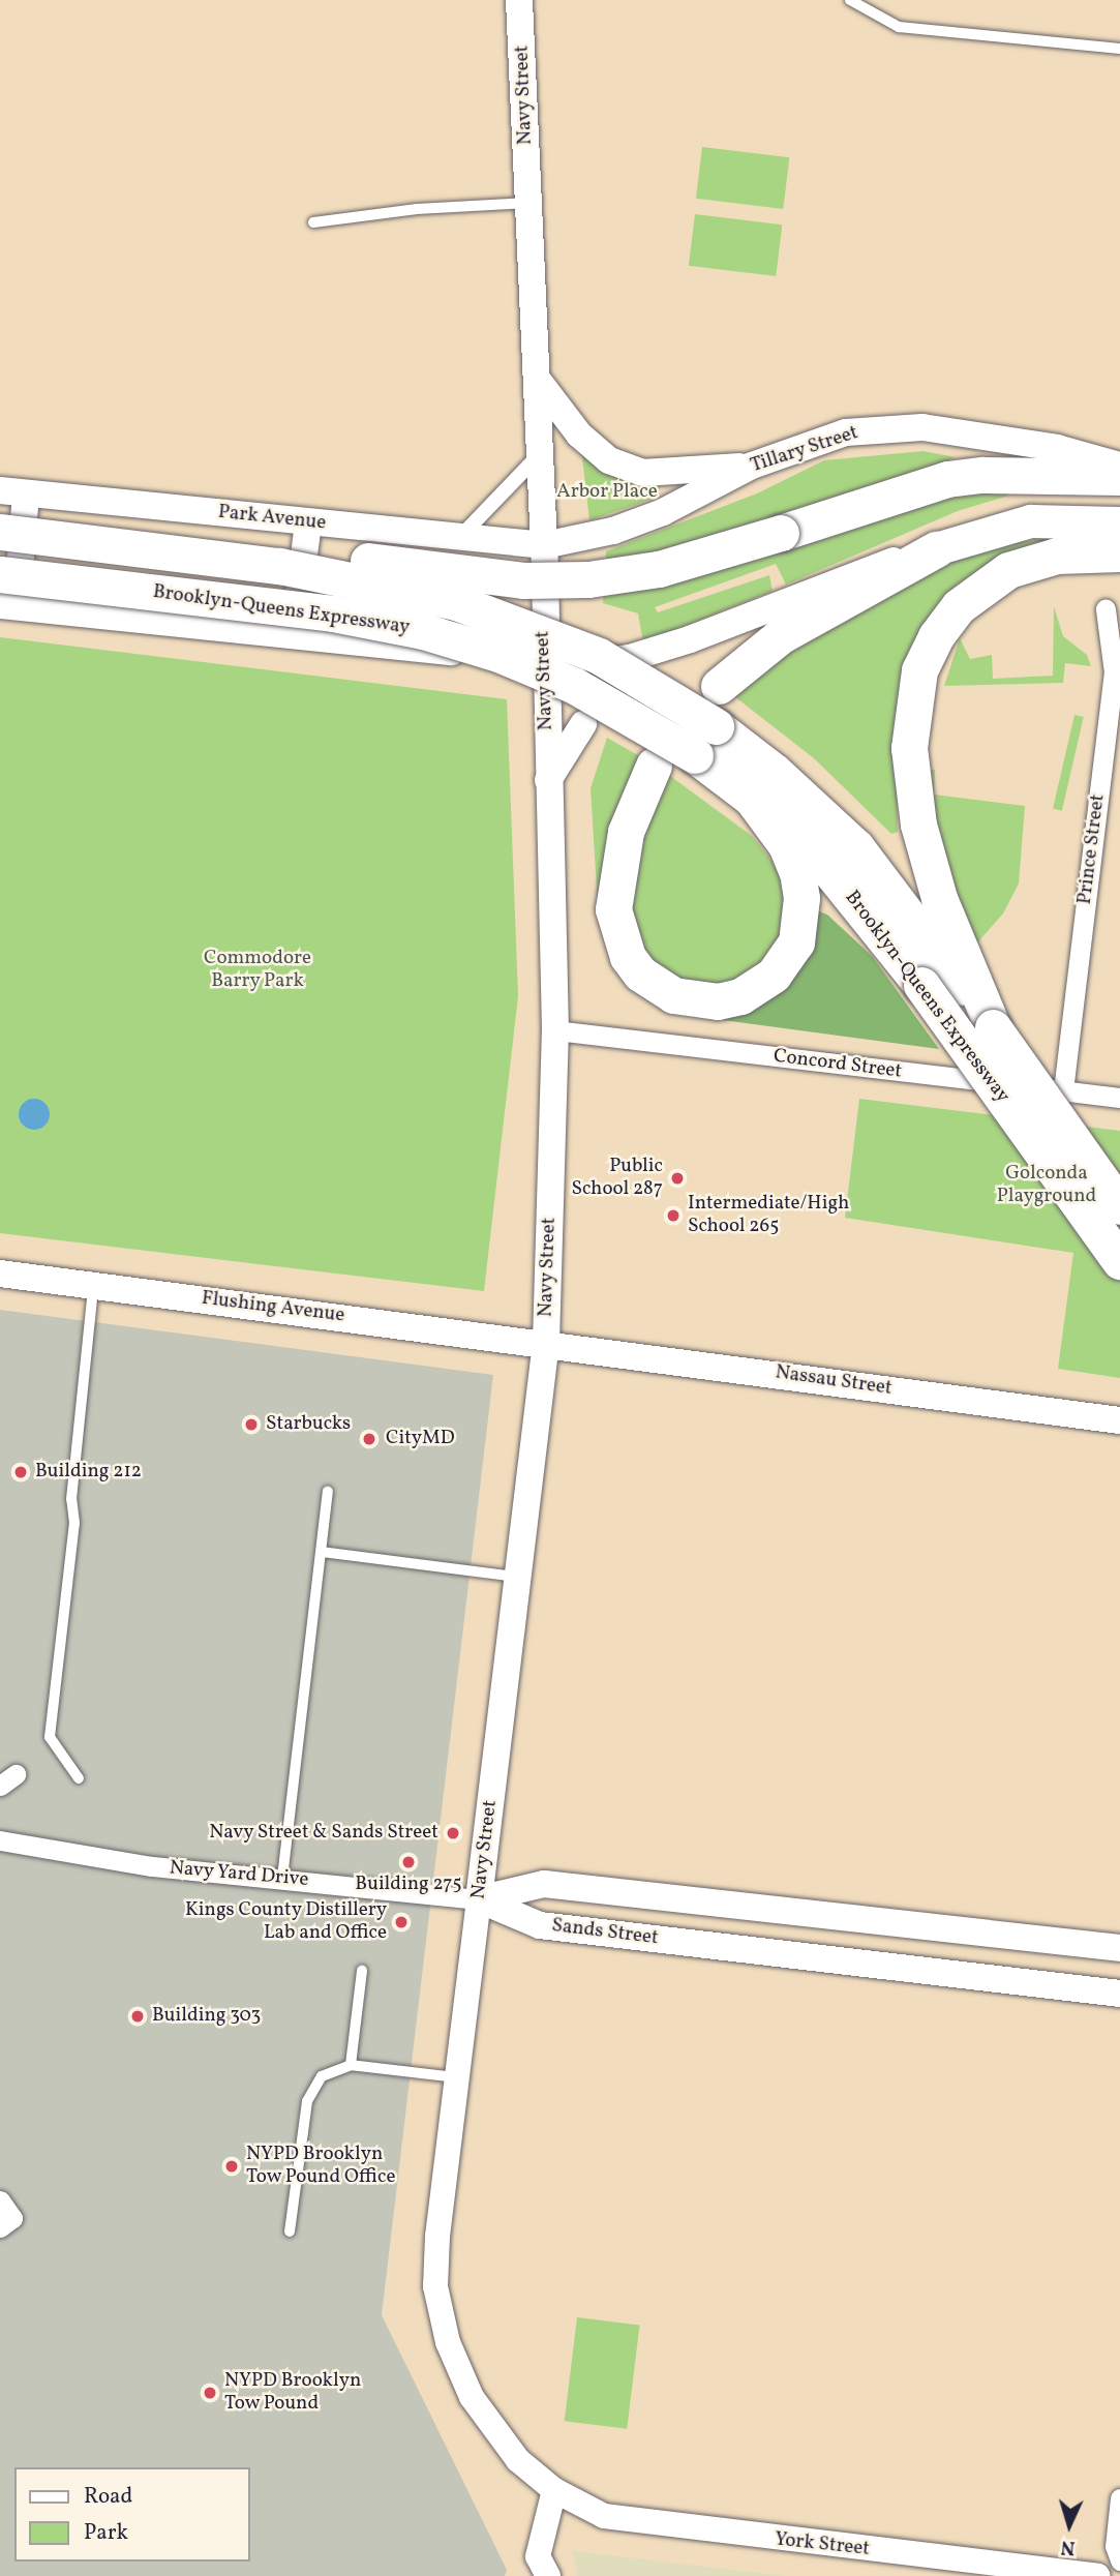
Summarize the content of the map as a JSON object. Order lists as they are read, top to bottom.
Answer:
{
  "streets": {
    "highway": ["Brooklyn-Queens Expressway"],
    "main road": [
      "Navy Street",
      "Tillary Street",
      "Park Avenue",
      "Flushing Avenue",
      "Nassau Street",
      "Sands Street"
    ],
    "street": [
      "Prince Street",
      "Concord Street",
      "Navy Yard Drive",
      "York Street"
    ]
  },
  "crossings": [
    ["Navy Street", "Tillary Street"],
    ["Navy Street", "Park Avenue"],
    ["Navy Street", "Concord Street"],
    ["Navy Street", "Flushing Avenue"],
    ["Navy Street", "Nassau Street"],
    ["Navy Street", "Navy Yard Drive"],
    ["Navy Street", "Sands Street"],
    ["Navy Street", "York Street"],
    ["Tillary Street", "Park Avenue"],
    ["Prince Street", "Concord Street"],
    ["Flushing Avenue", "Nassau Street"],
    ["Navy Yard Drive", "Sands Street"]
  ],
  "parks": ["Arbor Place", "Commodore Barry Park", "Golconda Playground"],
  "places": [
    "Public School 287",
    "Intermediate/High School 265",
    "Starbucks",
    "CityMD",
    "Building 212",
    "Navy Street & Sands Street",
    "Building 275",
    "Kings County Distillery Lab and Office",
    "Building 303",
    "NYPD Brooklyn Tow Pound Office",
    "NYPD Brooklyn Tow Pound"
  ],
  "legend": ["Road", "Park"],
  "north": "bottom"
}
